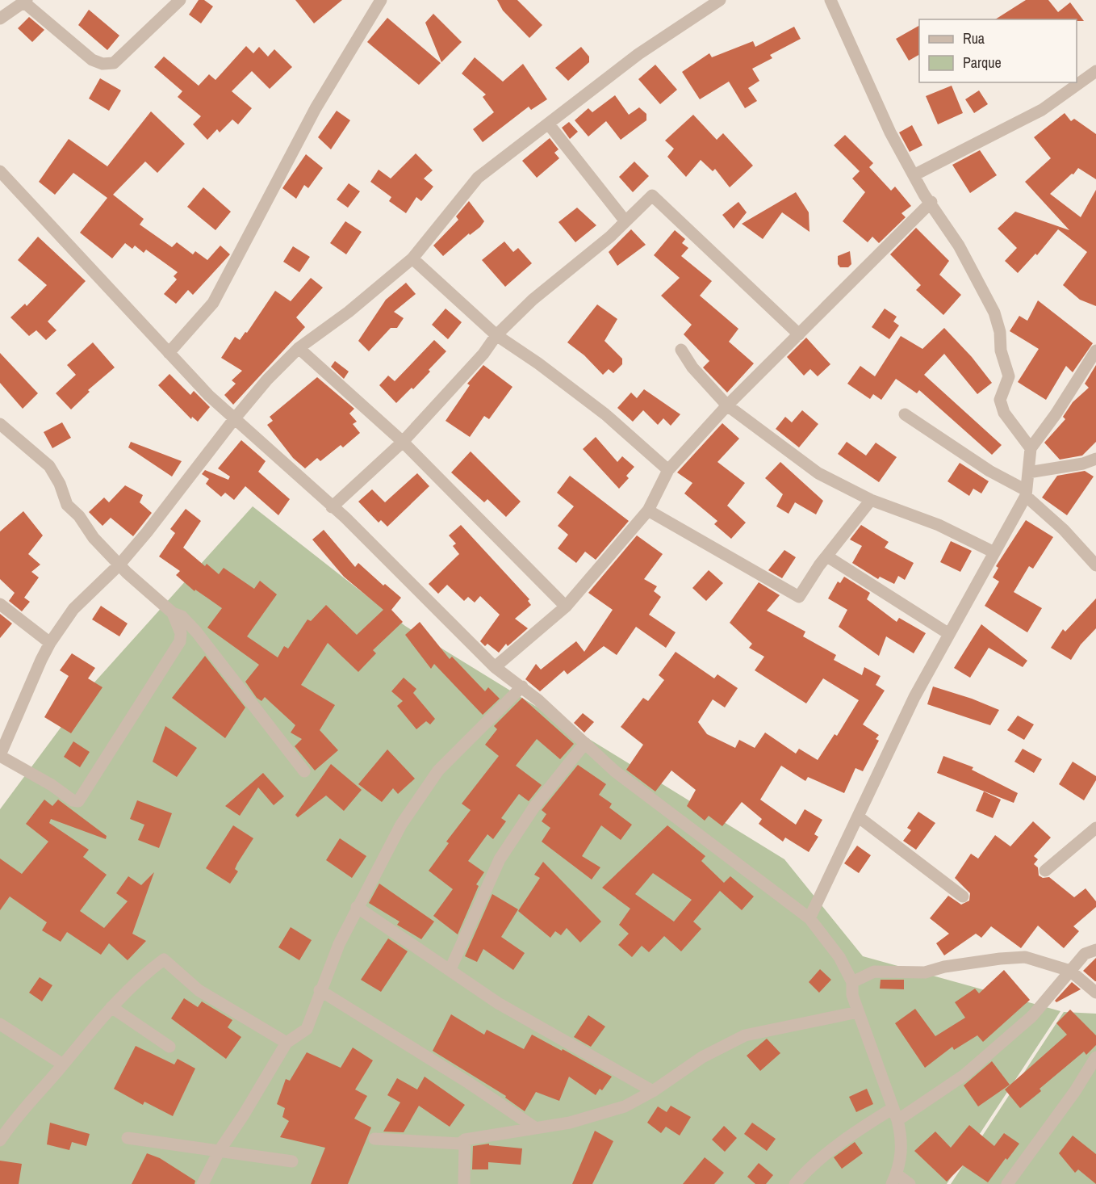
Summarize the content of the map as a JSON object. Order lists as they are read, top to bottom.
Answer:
{
  "legend": ["Rua", "Parque"]
}
